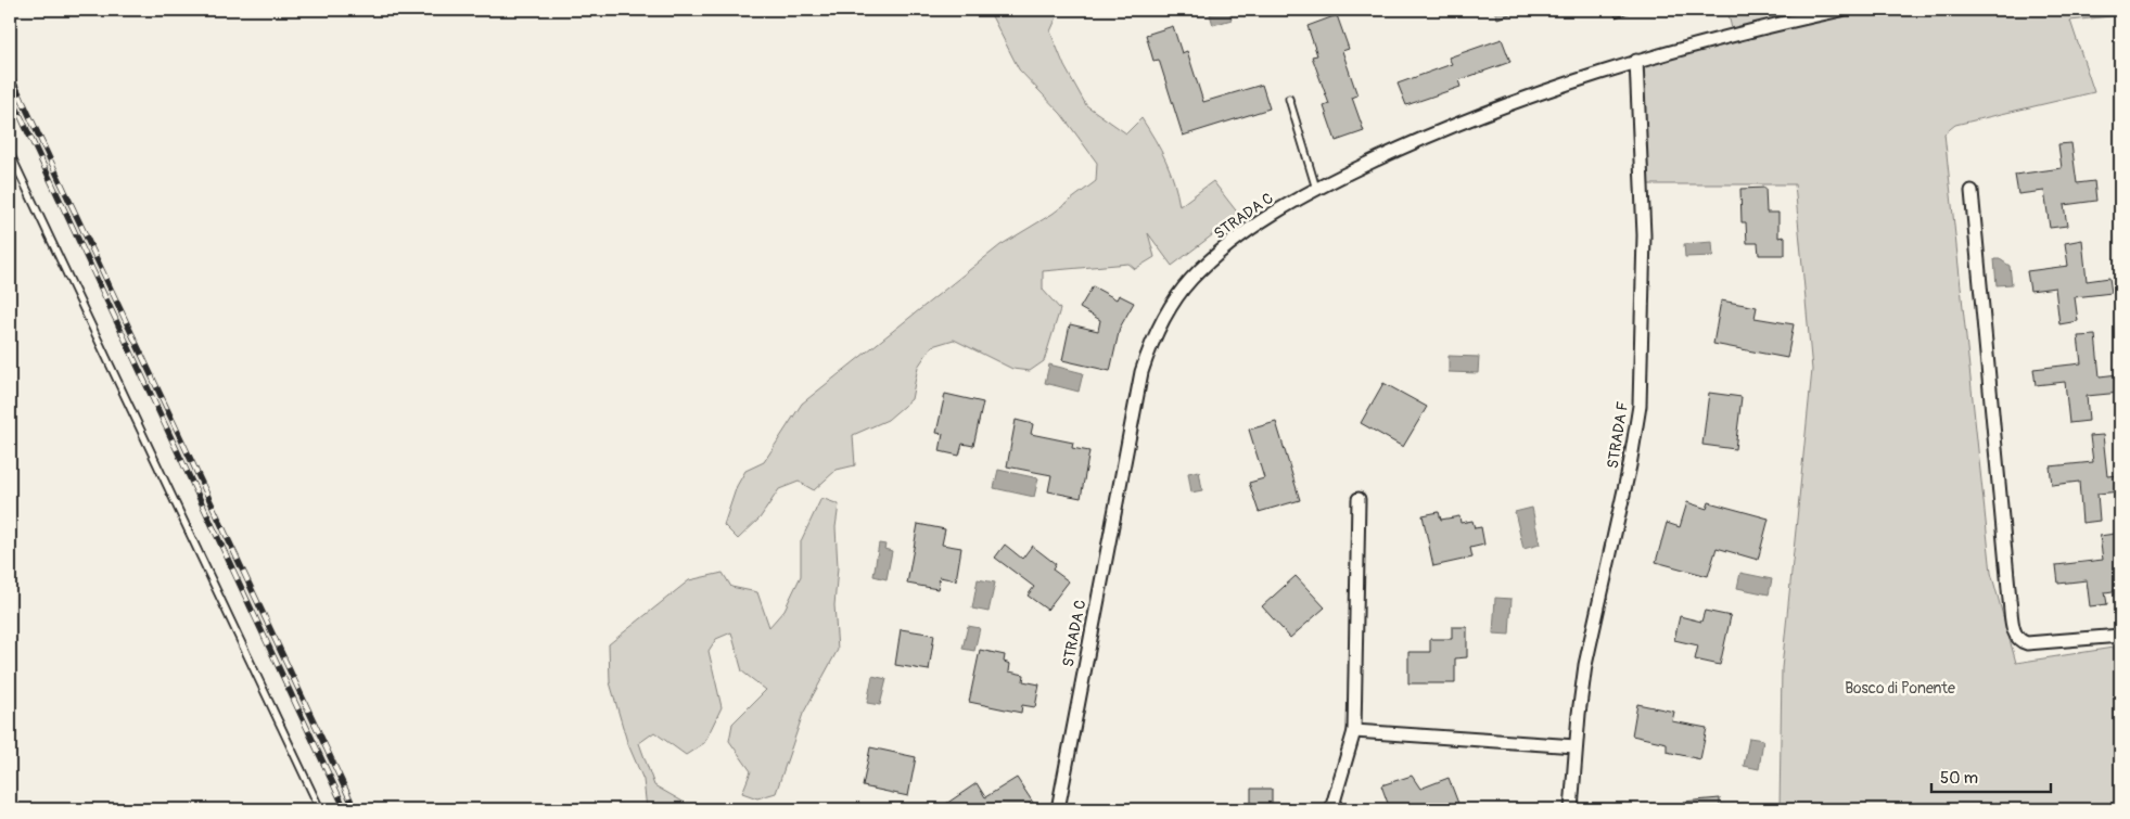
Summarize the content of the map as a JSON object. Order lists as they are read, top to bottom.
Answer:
{
  "streets": {
    "street": ["STRADA C", "STRADA F"]
  },
  "crossings": [
    ["STRADA C", "STRADA F"]
  ],
  "parks": ["Bosco di Ponente"],
  "scale_bar": "50 m"
}
